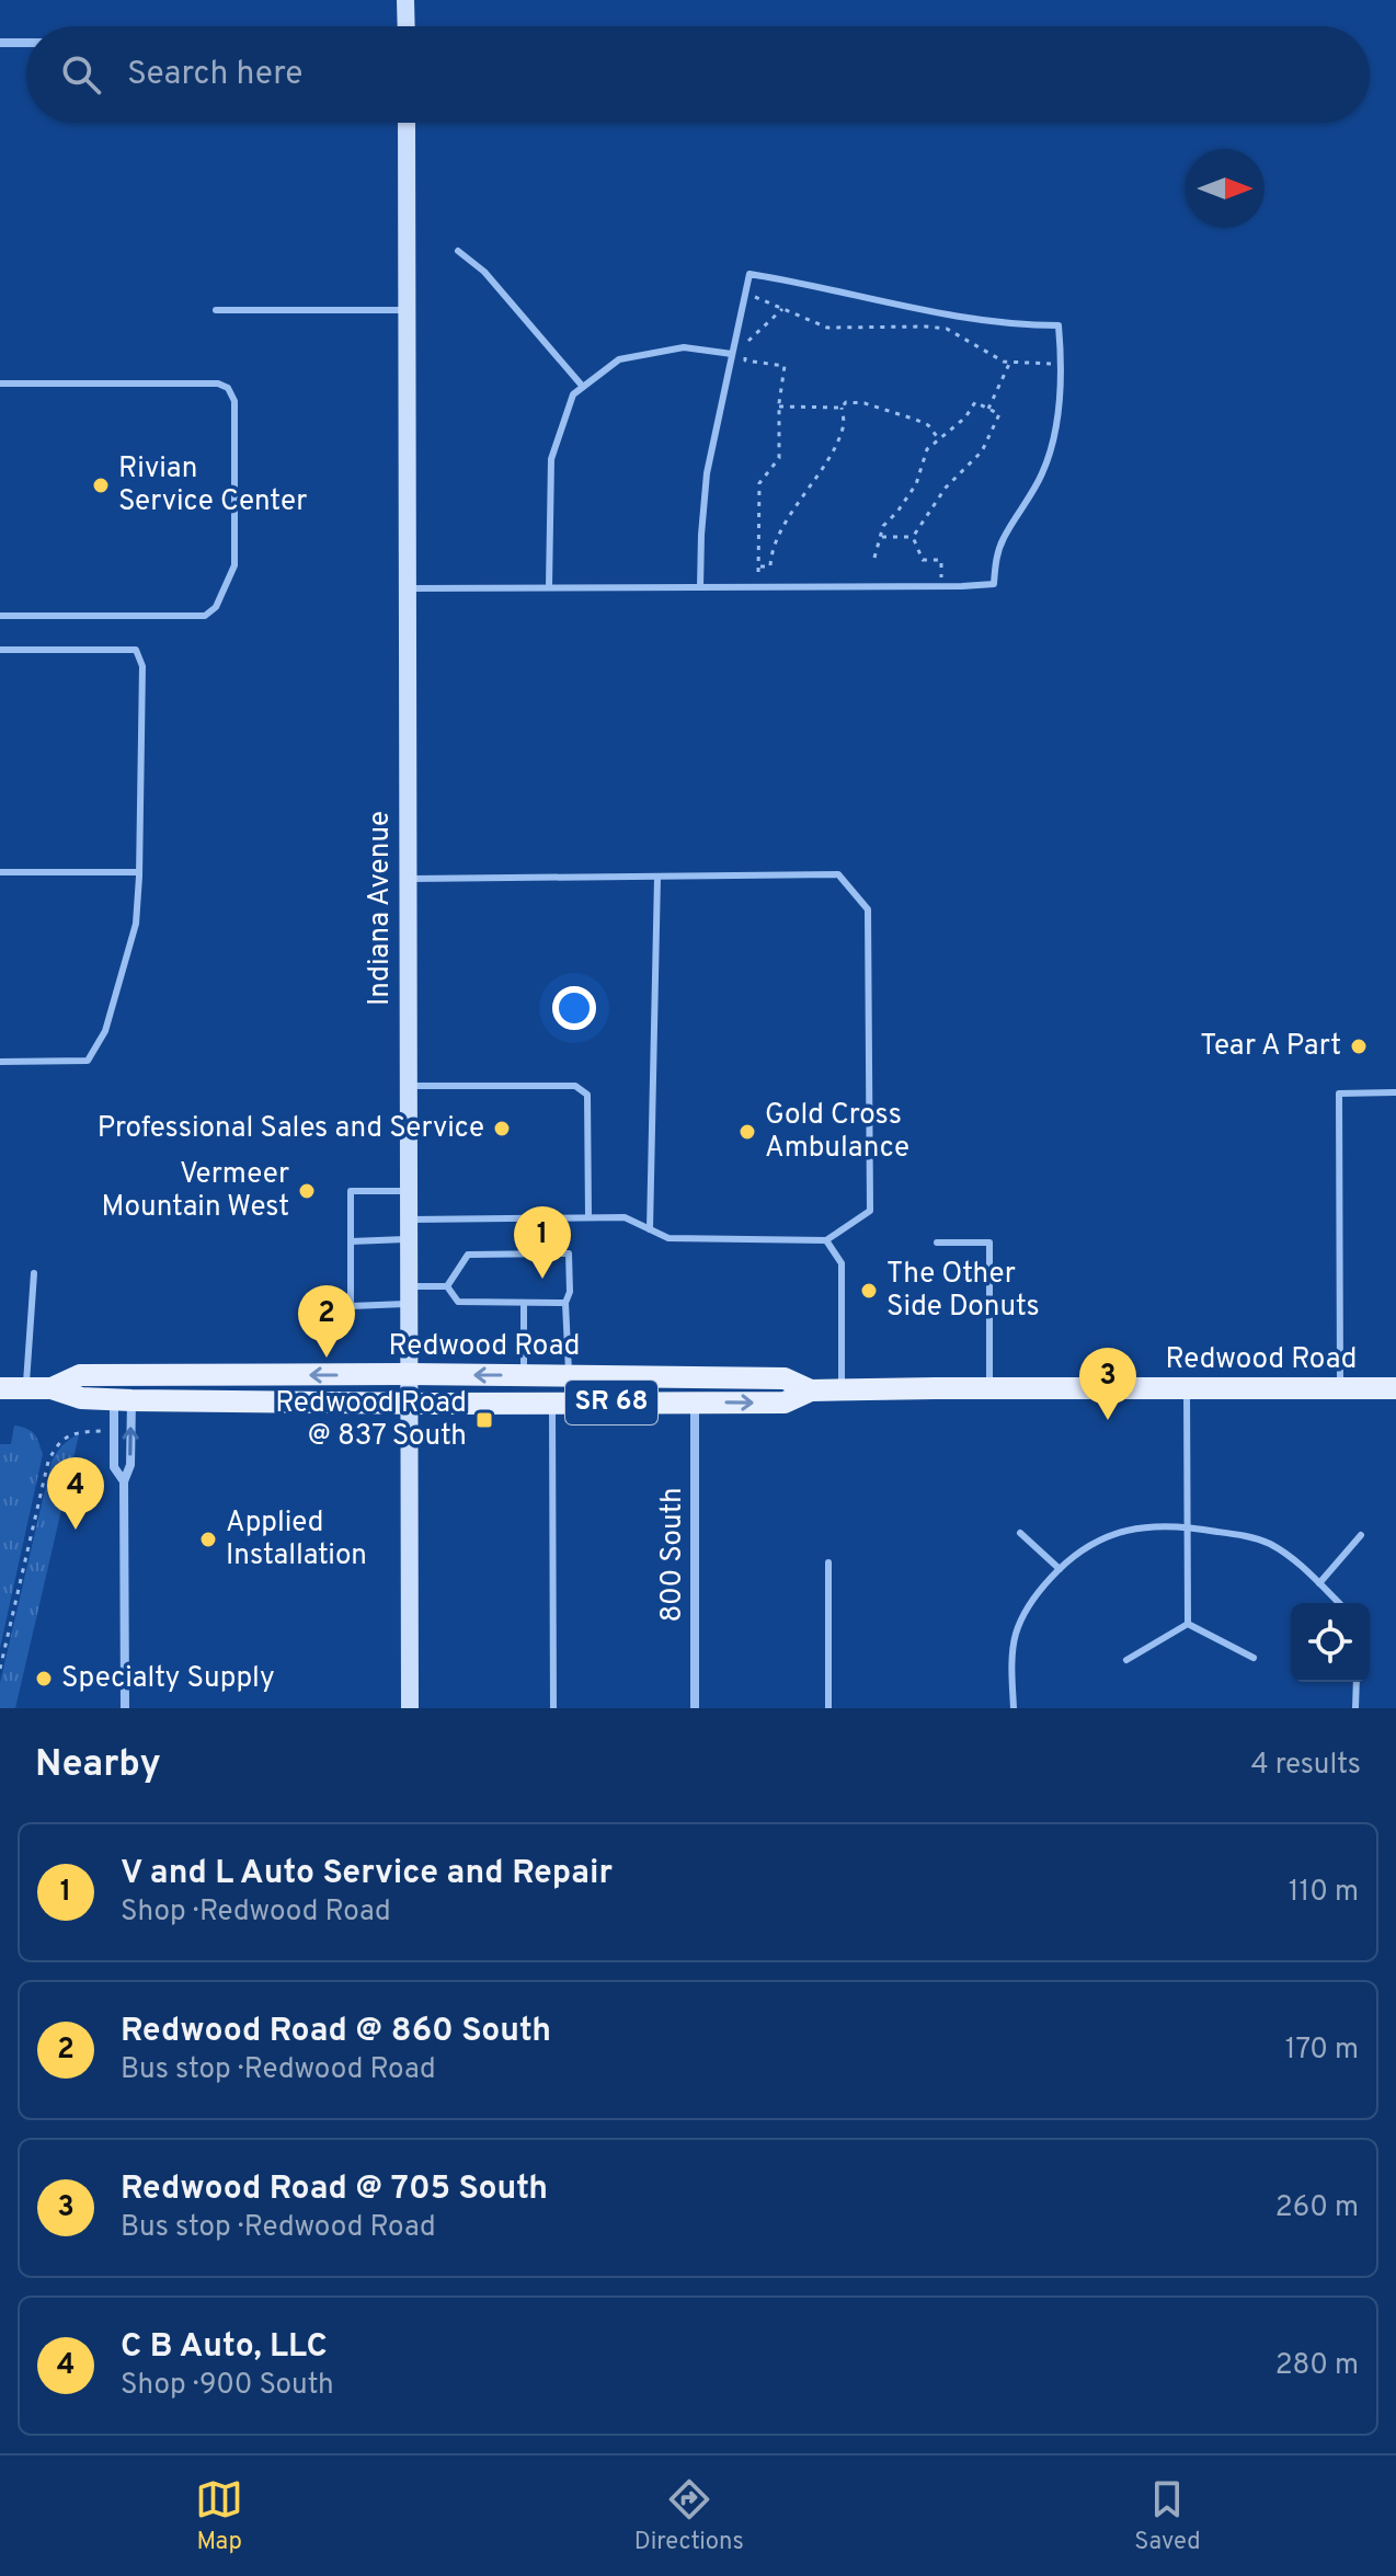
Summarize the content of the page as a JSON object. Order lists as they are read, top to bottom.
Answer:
{
  "streets": {
    "main road": ["Redwood Road", "SR 68"],
    "street": ["Indiana Avenue", "800 South"]
  },
  "crossings": [
    ["Indiana Avenue", "Redwood Road"],
    ["Redwood Road", "800 South"]
  ],
  "places": {
    "other": [
      "Rivian Service Center",
      "Tear A Part",
      "Professional Sales and Service",
      "Gold Cross Ambulance",
      "Vermeer Mountain West",
      "The Other Side Donuts",
      "Applied Installation",
      "Specialty Supply"
    ],
    "transit": ["Redwood Road @ 837 South"]
  },
  "north": "right",
  "page": {
    "search": "Search here",
    "pins": [
      "1",
      "2",
      "3",
      "4"
    ],
    "heading": ["Nearby", "4 results"],
    "list": [
      {
        "mark": "1",
        "name": "V and L Auto Service and Repair",
        "note": "Shop · Redwood Road",
        "value": "110 m"
      },
      {
        "mark": "2",
        "name": "Redwood Road @ 860 South",
        "note": "Bus stop · Redwood Road",
        "value": "170 m"
      },
      {
        "mark": "3",
        "name": "Redwood Road @ 705 South",
        "note": "Bus stop · Redwood Road",
        "value": "260 m"
      },
      {
        "mark": "4",
        "name": "C B Auto, LLC",
        "note": "Shop · 900 South",
        "value": "280 m"
      }
    ],
    "nav": ["Map", "Directions", "Saved"]
  }
}
